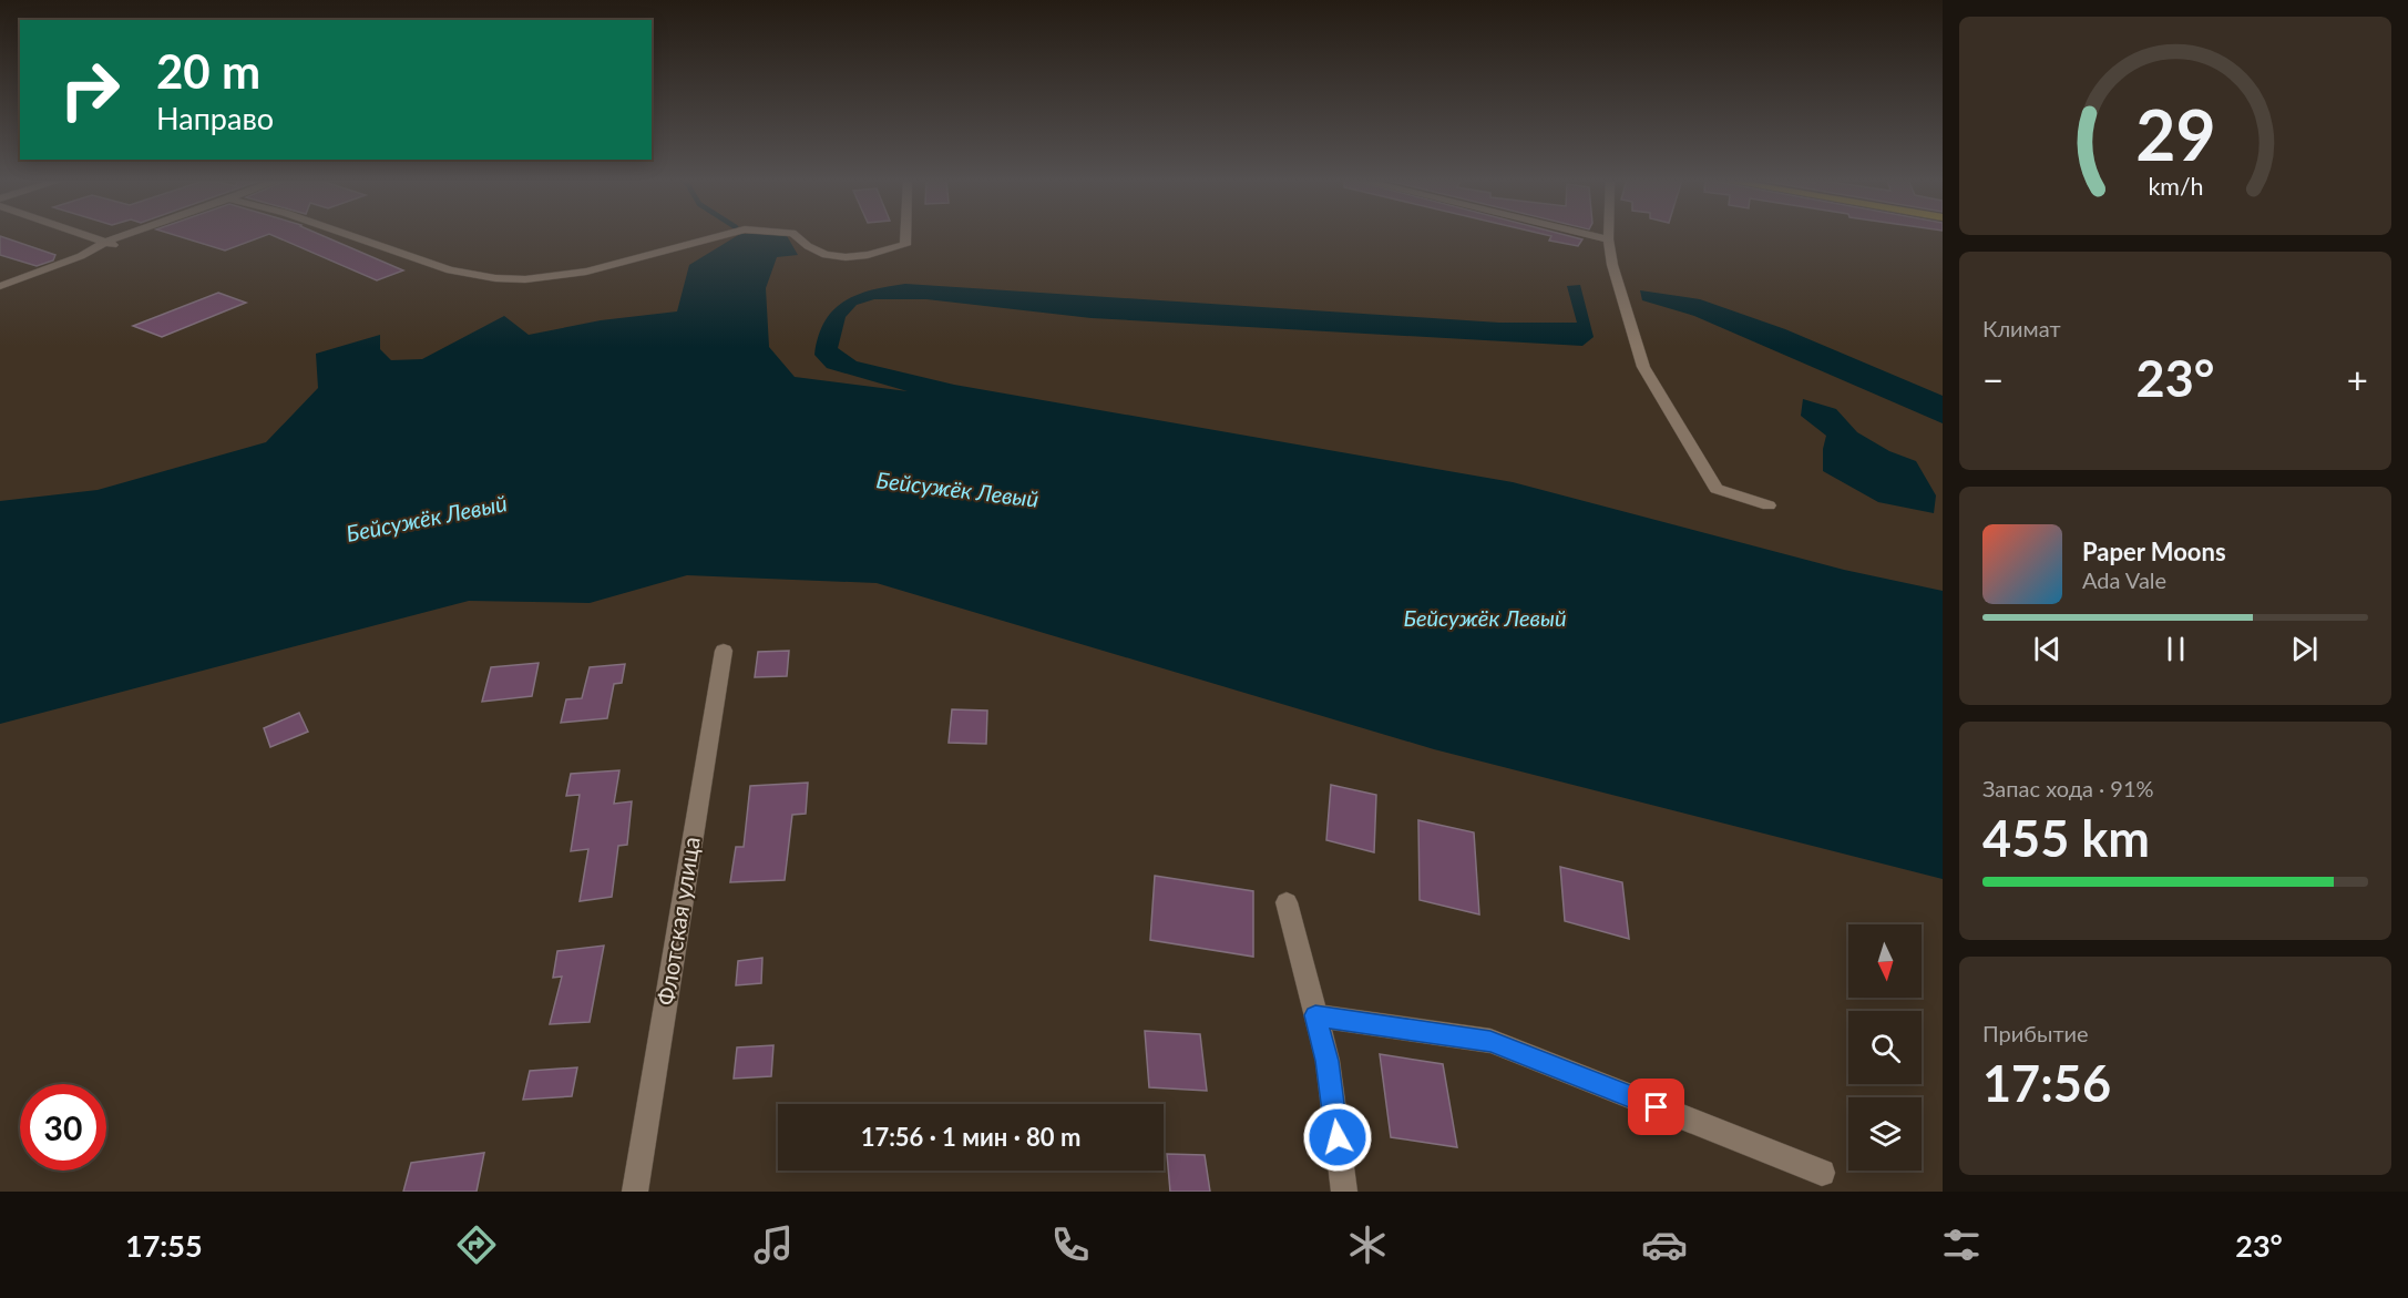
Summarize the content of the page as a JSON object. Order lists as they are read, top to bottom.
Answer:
{
  "streets": {
    "street": ["Флотская улица"]
  },
  "water": ["Бейсужёк Левый"],
  "north": "bottom",
  "page": {
    "turn": ["20 m", "Направо"],
    "tile": [
      "Климат",
      ["Запас хода · 91%", "455 km"],
      ["Прибытие", "17:56"]
    ],
    "heat": ["−", "23°", "+"],
    "song": ["Paper Moons", "Ada Vale"],
    "limit": "30",
    "trip": "17:56 · 1 мин · 80 m",
    "tabs": ["17:55", "23°"],
    "gauge": ["29", "km/h"]
  }
}
